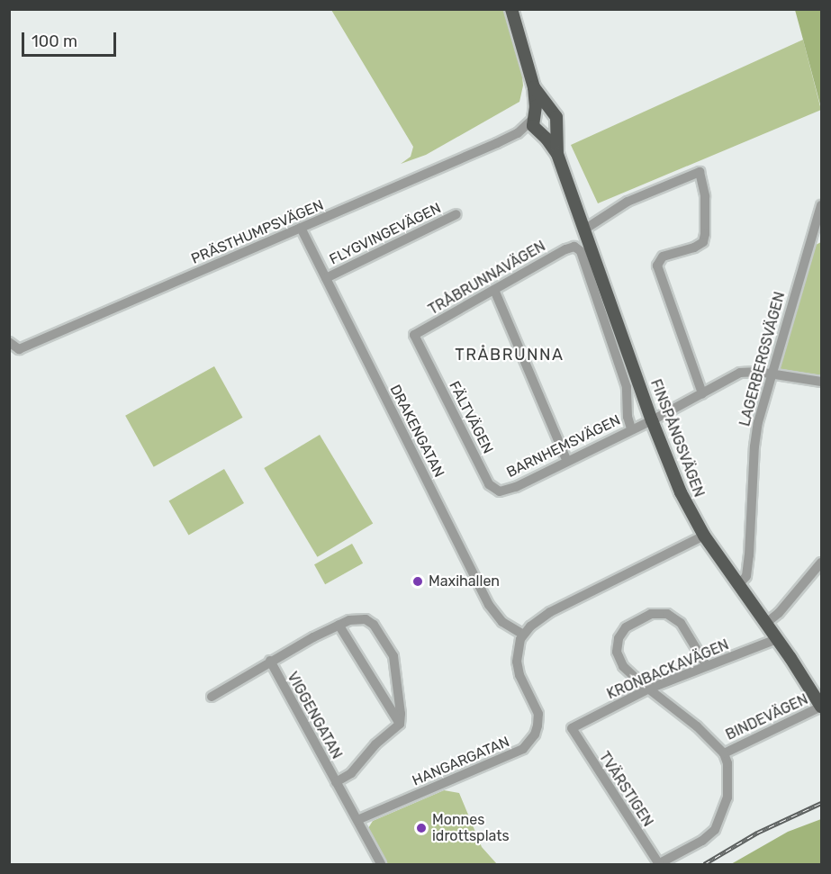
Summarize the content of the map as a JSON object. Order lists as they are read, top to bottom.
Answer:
{
  "streets": {
    "main road": ["FINSPÅNGSVÄGEN"],
    "street": [
      "PRÄSTHUMPSVÄGEN",
      "FLYGVINGEVÄGEN",
      "TRÅBRUNNAVÄGEN",
      "LAGERBERGSVÄGEN",
      "FÄLTVÄGEN",
      "DRAKENGATAN",
      "BARNHEMSVÄGEN",
      "KRONBACKAVÄGEN",
      "VIGGENGATAN",
      "BINDEVÄGEN",
      "HANGARGATAN",
      "TVÄRSTIGEN"
    ]
  },
  "crossings": [
    ["PRÄSTHUMPSVÄGEN", "DRAKENGATAN"],
    ["PRÄSTHUMPSVÄGEN", "FINSPÅNGSVÄGEN"],
    ["FLYGVINGEVÄGEN", "DRAKENGATAN"],
    ["TRÅBRUNNAVÄGEN", "FÄLTVÄGEN"],
    ["TRÅBRUNNAVÄGEN", "BARNHEMSVÄGEN"],
    ["LAGERBERGSVÄGEN", "FINSPÅNGSVÄGEN"],
    ["LAGERBERGSVÄGEN", "BARNHEMSVÄGEN"],
    ["FÄLTVÄGEN", "BARNHEMSVÄGEN"],
    ["DRAKENGATAN", "HANGARGATAN"],
    ["FINSPÅNGSVÄGEN", "BARNHEMSVÄGEN"],
    ["FINSPÅNGSVÄGEN", "KRONBACKAVÄGEN"],
    ["FINSPÅNGSVÄGEN", "BINDEVÄGEN"],
    ["KRONBACKAVÄGEN", "TVÄRSTIGEN"],
    ["VIGGENGATAN", "HANGARGATAN"]
  ],
  "districts": ["TRÅBRUNNA"],
  "places": ["Maxihallen", "Monnes idrottsplats"],
  "scale_bar": "100 m"
}
